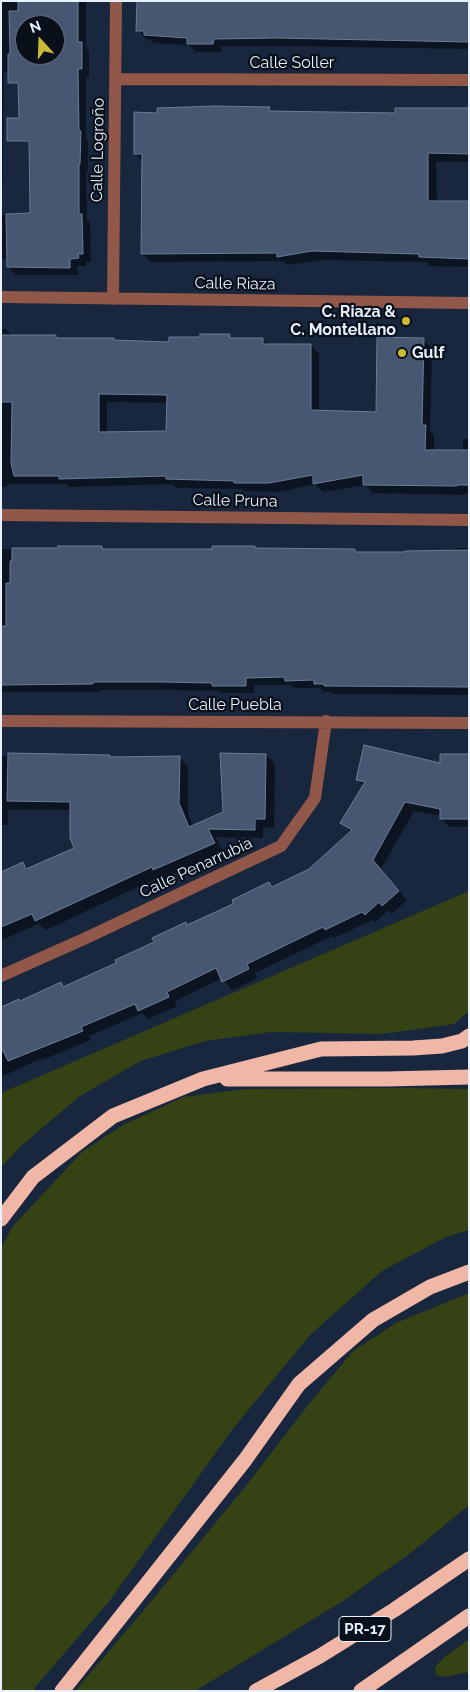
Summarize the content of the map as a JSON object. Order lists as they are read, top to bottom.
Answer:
{
  "streets": {
    "highway": ["PR-17"],
    "street": [
      "Calle Soller",
      "Calle Logroño",
      "Calle Riaza",
      "Calle Pruna",
      "Calle Puebla",
      "Calle Penarrubia"
    ]
  },
  "crossings": [
    ["Calle Soller", "Calle Logroño"],
    ["Calle Logroño", "Calle Riaza"],
    ["Calle Puebla", "Calle Penarrubia"]
  ],
  "places": ["C. Riaza & C. Montellano", "Gulf"],
  "north": "top"
}
